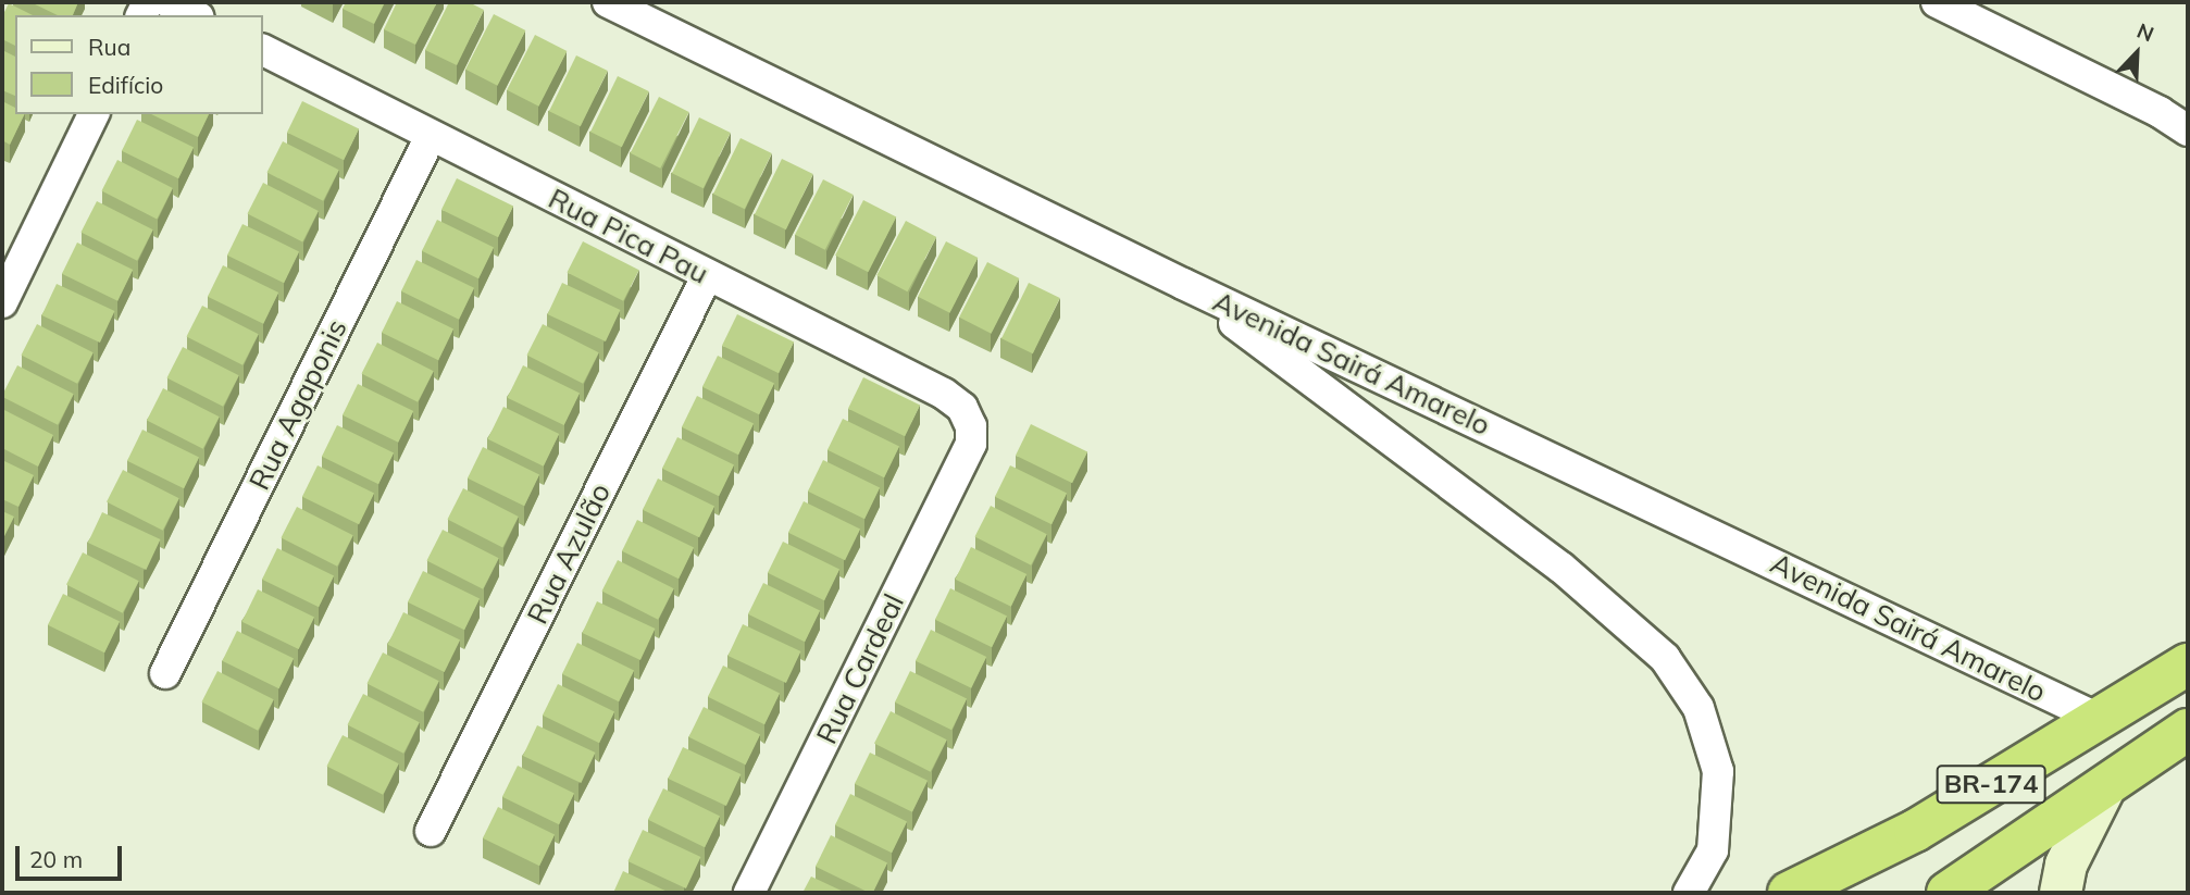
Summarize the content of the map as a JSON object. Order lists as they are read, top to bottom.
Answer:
{
  "streets": {
    "highway": ["BR-174"],
    "street": [
      "Rua Pica Pau",
      "Avenida Sairá Amarelo",
      "Rua Agaponis",
      "Rua Azulão",
      "Rua Cardeal"
    ]
  },
  "crossings": [
    ["Rua Pica Pau", "Rua Agaponis"],
    ["Rua Pica Pau", "Rua Azulão"],
    ["Rua Pica Pau", "Rua Cardeal"],
    ["Avenida Sairá Amarelo", "BR-174"]
  ],
  "legend": ["Rua", "Edifício"],
  "scale_bar": "20 m",
  "north": "top right"
}
